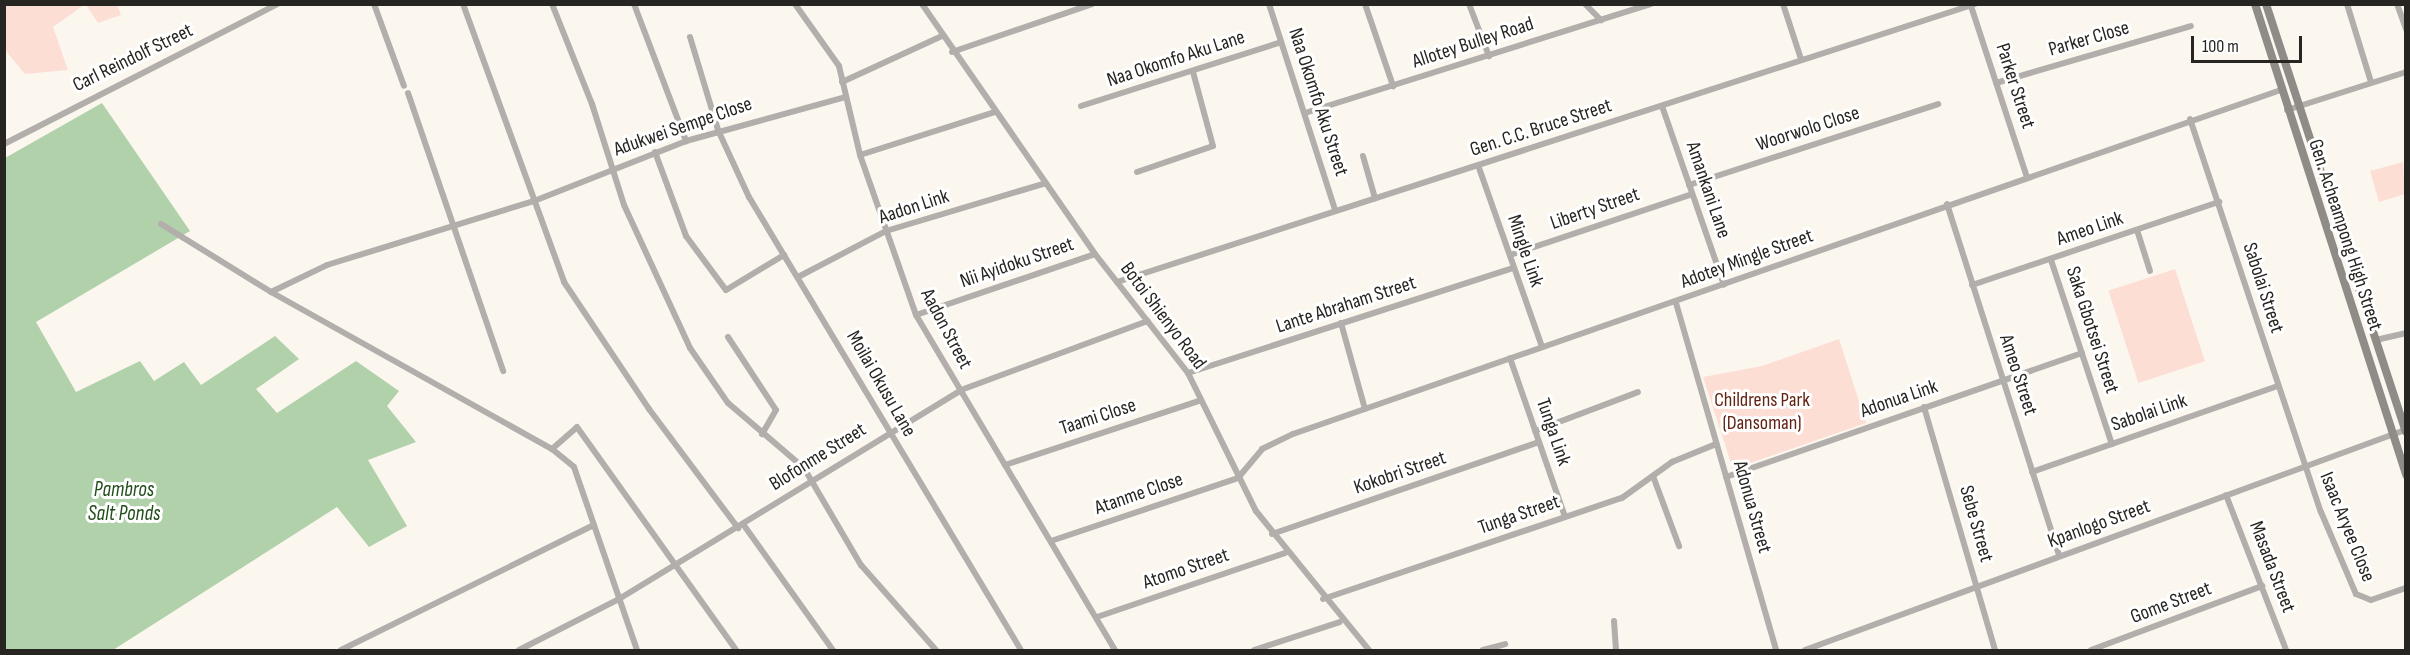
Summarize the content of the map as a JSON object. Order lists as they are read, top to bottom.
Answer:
{
  "streets": {
    "main road": ["Gen. Acheampong High Street"],
    "street": [
      "Parker Close",
      "Allotey Bulley Road",
      "Carl Reindolf Street",
      "Naa Okomfo Aku Lane",
      "Parker Street",
      "Naa Okomfo Aku Street",
      "Adukwei Sempe Close",
      "Gen. C.C. Bruce Street",
      "Woorwolo Close",
      "Amankani Lane",
      "Aadon Link",
      "Liberty Street",
      "Ameo Link",
      "Mingle Link",
      "Adotey Mingle Street",
      "Nii Ayidoku Street",
      "Sabolai Street",
      "Lante Abraham Street",
      "Botoi Shienyo Road",
      "Aadon Street",
      "Saka Gbotsei Street",
      "Ameo Street",
      "Moilai Okusu Lane",
      "Adonua Link",
      "Sabolai Link",
      "Taami Close",
      "Tunga Link",
      "Blofonme Street",
      "Kokobri Street",
      "Atanme Close",
      "Adonua Street",
      "Tunga Street",
      "Sebe Street",
      "Kpanlogo Street",
      "Isaac Aryee Close",
      "Masada Street",
      "Atomo Street",
      "Gome Street"
    ]
  },
  "crossings": [
    ["Parker Close", "Parker Street"],
    ["Allotey Bulley Road", "Naa Okomfo Aku Street"],
    ["Naa Okomfo Aku Lane", "Naa Okomfo Aku Street"],
    ["Parker Street", "Gen. C.C. Bruce Street"],
    ["Parker Street", "Adotey Mingle Street"],
    ["Naa Okomfo Aku Street", "Gen. C.C. Bruce Street"],
    ["Adukwei Sempe Close", "Aadon Street"],
    ["Adukwei Sempe Close", "Moilai Okusu Lane"],
    ["Gen. C.C. Bruce Street", "Amankani Lane"],
    ["Gen. C.C. Bruce Street", "Mingle Link"],
    ["Gen. C.C. Bruce Street", "Botoi Shienyo Road"],
    ["Woorwolo Close", "Amankani Lane"],
    ["Amankani Lane", "Liberty Street"],
    ["Amankani Lane", "Adotey Mingle Street"],
    ["Aadon Link", "Botoi Shienyo Road"],
    ["Aadon Link", "Aadon Street"],
    ["Aadon Link", "Moilai Okusu Lane"],
    ["Liberty Street", "Mingle Link"],
    ["Ameo Link", "Sabolai Street"],
    ["Ameo Link", "Saka Gbotsei Street"],
    ["Ameo Link", "Ameo Street"],
    ["Gen. Acheampong High Street", "Adotey Mingle Street"],
    ["Gen. Acheampong High Street", "Kpanlogo Street"],
    ["Mingle Link", "Adotey Mingle Street"],
    ["Mingle Link", "Lante Abraham Street"],
    ["Adotey Mingle Street", "Sabolai Street"],
    ["Adotey Mingle Street", "Botoi Shienyo Road"],
    ["Adotey Mingle Street", "Ameo Street"],
    ["Adotey Mingle Street", "Tunga Link"],
    ["Adotey Mingle Street", "Atanme Close"],
    ["Adotey Mingle Street", "Adonua Street"],
    ["Nii Ayidoku Street", "Botoi Shienyo Road"],
    ["Nii Ayidoku Street", "Aadon Street"],
    ["Sabolai Street", "Sabolai Link"],
    ["Sabolai Street", "Kpanlogo Street"],
    ["Sabolai Street", "Isaac Aryee Close"],
    ["Lante Abraham Street", "Botoi Shienyo Road"],
    ["Botoi Shienyo Road", "Taami Close"],
    ["Botoi Shienyo Road", "Blofonme Street"],
    ["Botoi Shienyo Road", "Kokobri Street"],
    ["Botoi Shienyo Road", "Atanme Close"],
    ["Botoi Shienyo Road", "Tunga Street"],
    ["Botoi Shienyo Road", "Atomo Street"],
    ["Aadon Street", "Taami Close"],
    ["Aadon Street", "Blofonme Street"],
    ["Aadon Street", "Atanme Close"],
    ["Aadon Street", "Atomo Street"],
    ["Saka Gbotsei Street", "Adonua Link"],
    ["Saka Gbotsei Street", "Sabolai Link"],
    ["Ameo Street", "Adonua Link"],
    ["Ameo Street", "Sabolai Link"],
    ["Ameo Street", "Kpanlogo Street"],
    ["Moilai Okusu Lane", "Blofonme Street"],
    ["Adonua Link", "Adonua Street"],
    ["Adonua Link", "Sebe Street"],
    ["Tunga Link", "Kokobri Street"],
    ["Tunga Link", "Tunga Street"],
    ["Adonua Street", "Tunga Street"],
    ["Sebe Street", "Kpanlogo Street"],
    ["Kpanlogo Street", "Isaac Aryee Close"],
    ["Kpanlogo Street", "Masada Street"],
    ["Masada Street", "Gome Street"]
  ],
  "water": ["Pambros Salt Ponds"],
  "parks": ["Childrens Park (Dansoman)"],
  "scale_bar": "100 m"
}
